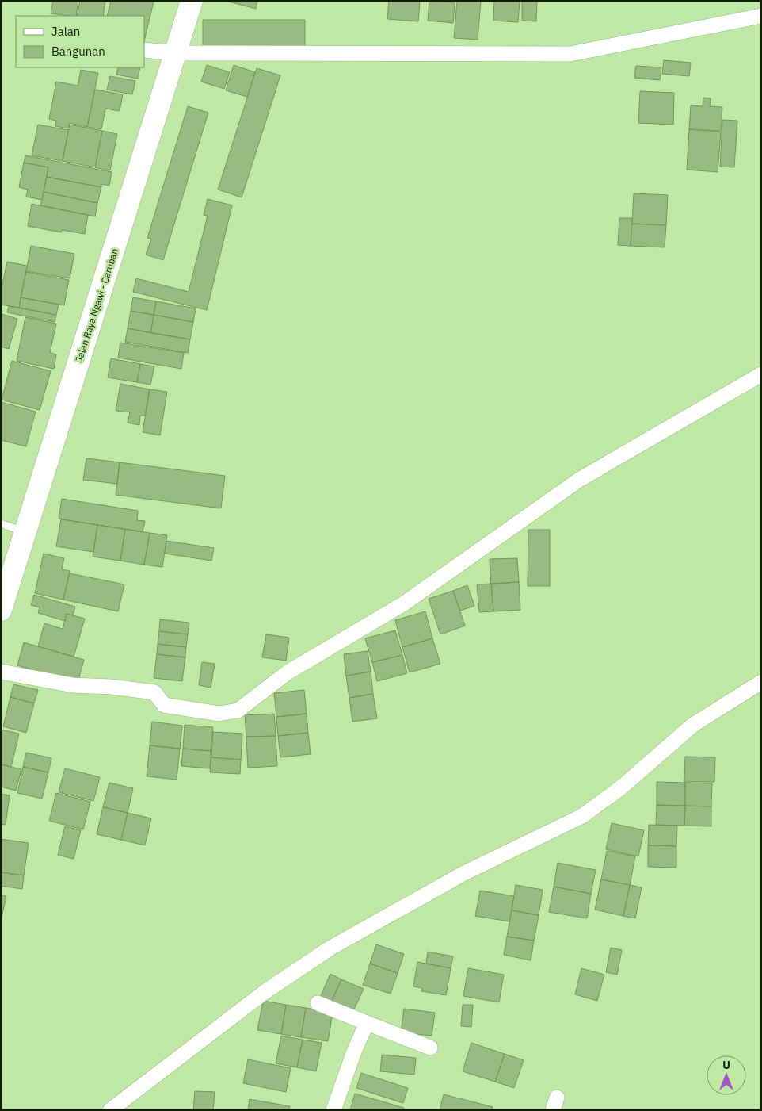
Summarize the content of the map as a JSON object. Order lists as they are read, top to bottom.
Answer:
{
  "streets": {
    "highway": ["Jalan Raya Ngawi - Caruban"]
  },
  "legend": ["Jalan", "Bangunan"],
  "north": "top"
}
